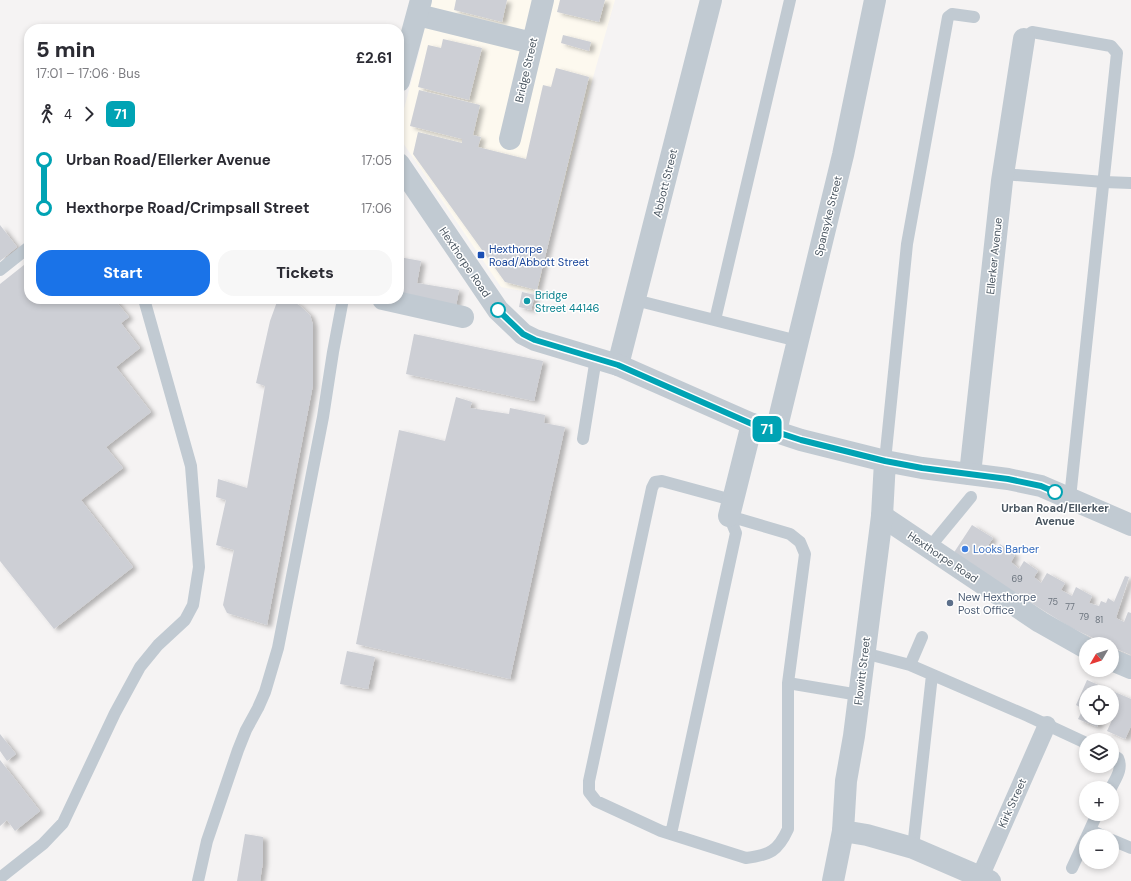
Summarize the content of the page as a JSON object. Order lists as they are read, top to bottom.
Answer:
{
  "streets": {
    "street": [
      "Bridge Street",
      "Abbott Street",
      "Spansyke Street",
      "Ellerker Avenue",
      "Hexthorpe Road",
      "Flowitt Street",
      "Kirk Street"
    ]
  },
  "crossings": [
    ["Abbott Street", "Hexthorpe Road"],
    ["Spansyke Street", "Hexthorpe Road"],
    ["Ellerker Avenue", "Hexthorpe Road"],
    ["Hexthorpe Road", "Flowitt Street"]
  ],
  "places": {
    "transit": ["Hexthorpe Road/Abbott Street"],
    "other": [
      "Bridge Street 44146",
      "Urban Road/Ellerker Avenue",
      "Looks Barber",
      "New Hexthorpe Post Office"
    ]
  },
  "lines": ["bus line 71"],
  "house_numbers": [
    "69",
    "75",
    "77",
    "79",
    "81"
  ],
  "north": "bottom left",
  "page": {
    "on_map": "71",
    "heading": ["5 min", "17:01 – 17:06 · Bus", "£2.61"],
    "legs": ["4", "71"],
    "list": [
      {
        "name": "Urban Road/Ellerker Avenue",
        "value": "17:05"
      },
      {
        "name": "Hexthorpe Road/Crimpsall Street",
        "value": "17:06"
      }
    ],
    "buttons": ["Start", "Tickets"],
    "map_buttons": ["+", "−"]
  }
}
